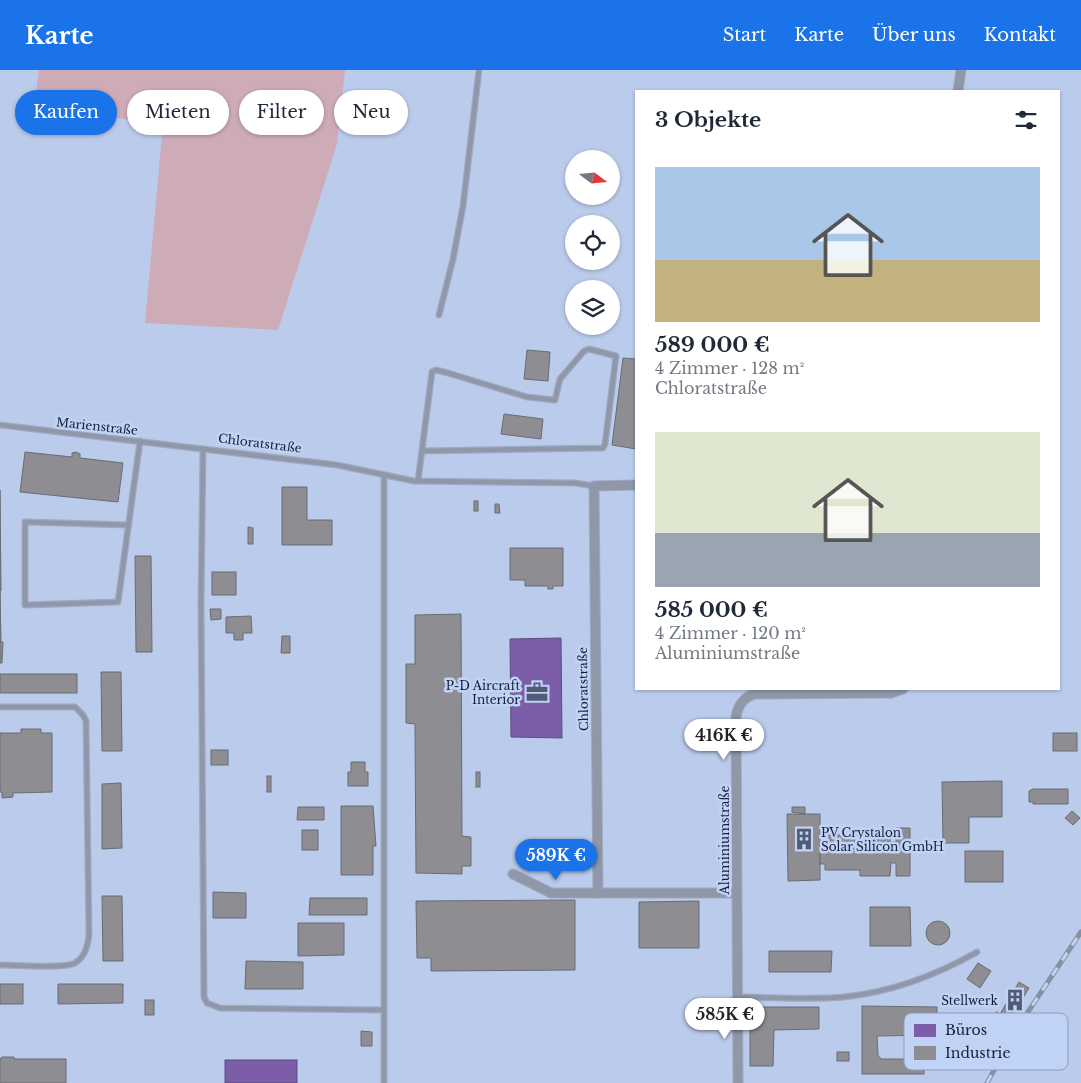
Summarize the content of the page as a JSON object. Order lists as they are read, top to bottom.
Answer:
{
  "streets": {
    "street": ["Chloratstraße", "Aluminiumstraße"],
    "lane": ["Marienstraße"]
  },
  "crossings": [
    ["Marienstraße", "Chloratstraße"]
  ],
  "places": {
    "office": ["P-D Aircraft Interior"],
    "building": ["PV Crystalon Solar Silicon GmbH", "Stellwerk"]
  },
  "legend": ["Büros", "Industrie"],
  "north": "right",
  "page": {
    "header": "Karte",
    "nav": [
      "Start",
      "Karte",
      "Über uns",
      "Kontakt"
    ],
    "chip": [
      "Kaufen",
      "Mieten",
      "Filter",
      "Neu"
    ],
    "heading": "3 Objekte",
    "list": [
      {
        "name": "589 000 €",
        "note": "4 Zimmer · 128 m² · Chloratstraße"
      },
      {
        "name": "585 000 €",
        "note": "4 Zimmer · 120 m² · Aluminiumstraße"
      }
    ],
    "price": ["416K €", "589K €", "585K €"]
  }
}
